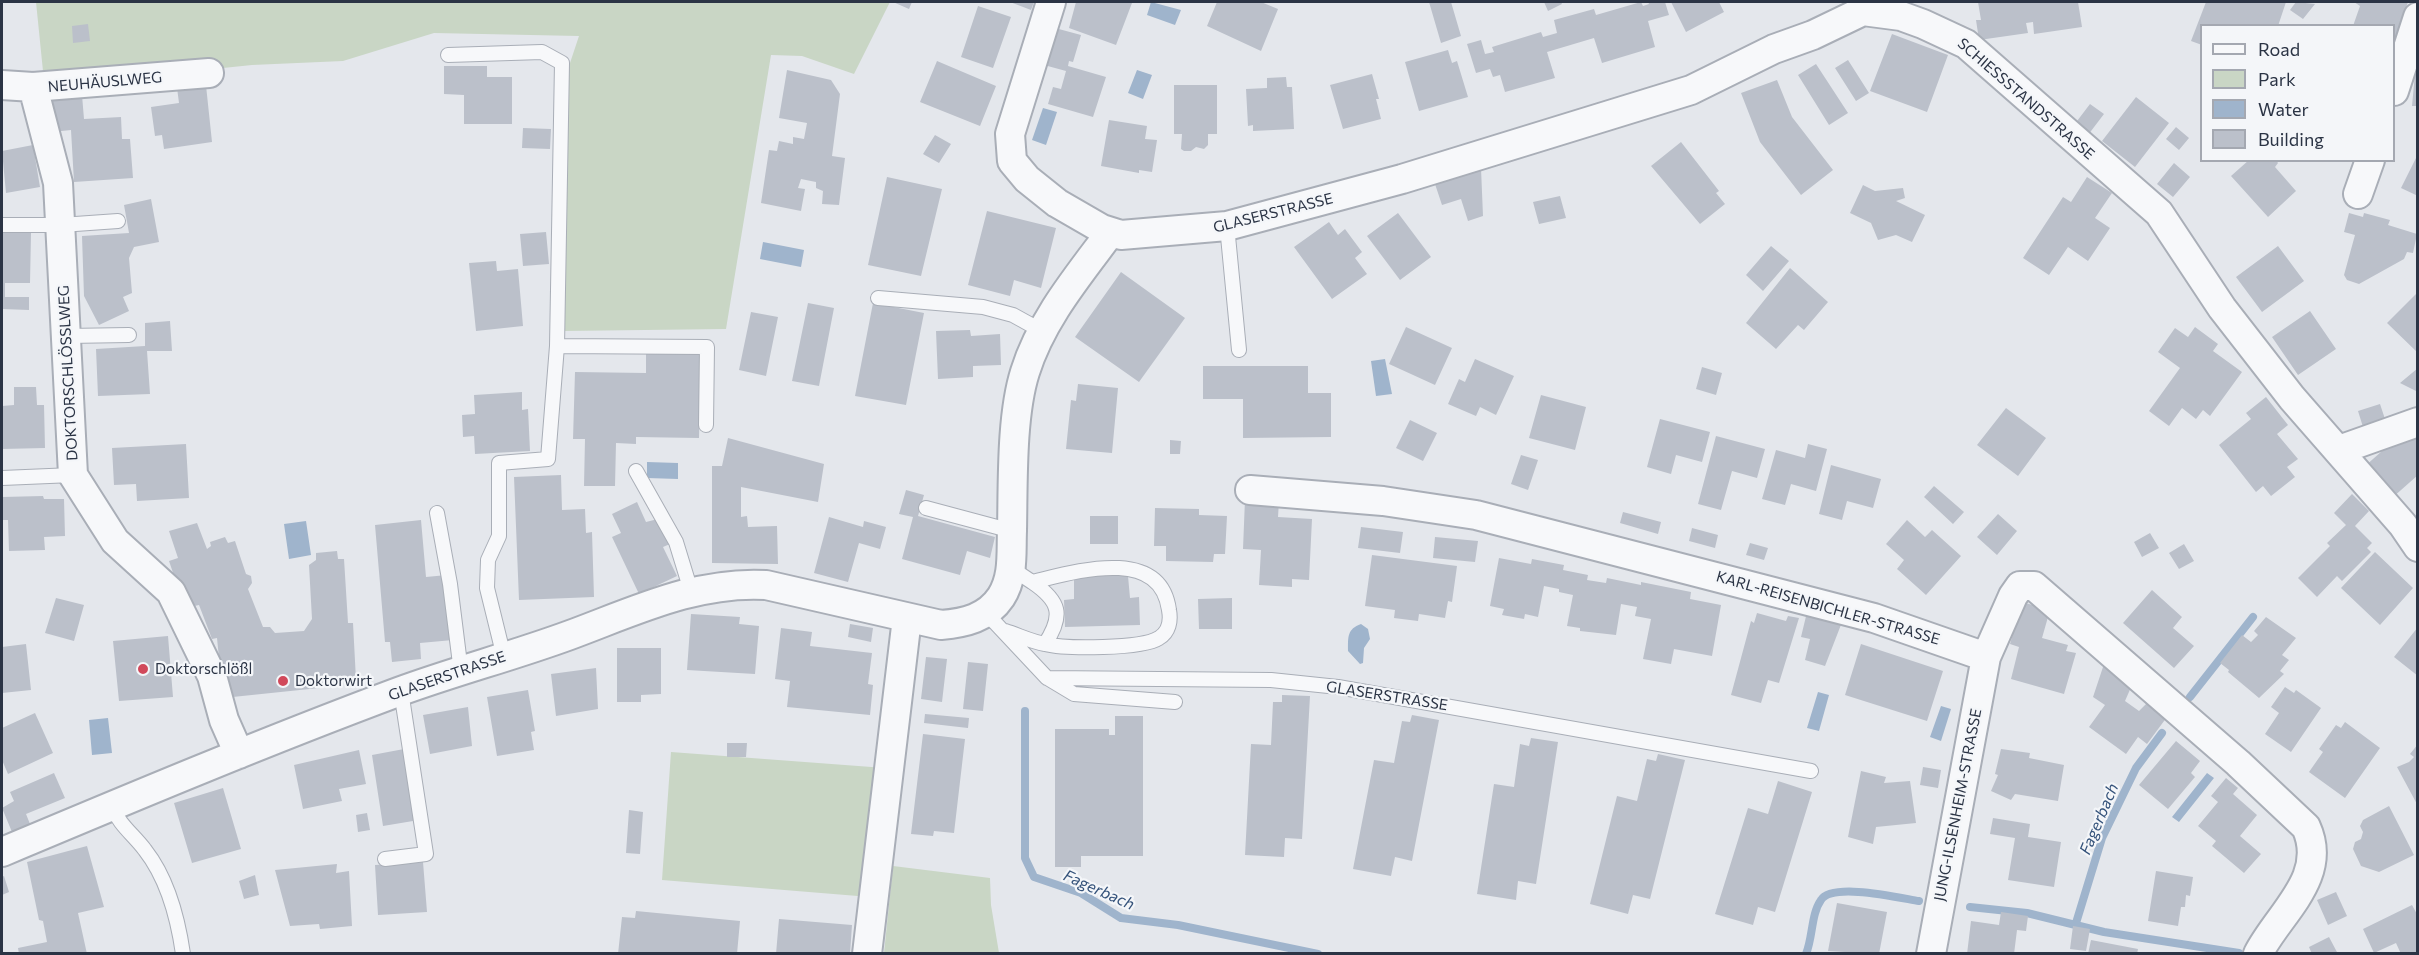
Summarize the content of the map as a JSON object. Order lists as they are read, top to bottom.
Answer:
{
  "streets": {
    "street": [
      "NEUHÄUSLWEG",
      "SCHIESSSTANDSTRASSE",
      "GLASERSTRASSE",
      "DOKTORSCHLÖSSLWEG",
      "KARL-REISENBICHLER-STRASSE",
      "JUNG-ILSENHEIM-STRASSE"
    ]
  },
  "crossings": [
    ["NEUHÄUSLWEG", "DOKTORSCHLÖSSLWEG"],
    ["SCHIESSSTANDSTRASSE", "GLASERSTRASSE"],
    ["GLASERSTRASSE", "DOKTORSCHLÖSSLWEG"],
    ["KARL-REISENBICHLER-STRASSE", "JUNG-ILSENHEIM-STRASSE"]
  ],
  "water": ["Fagerbach"],
  "places": ["Doktorschlößl", "Doktorwirt"],
  "legend": [
    "Road",
    "Park",
    "Water",
    "Building"
  ]
}
